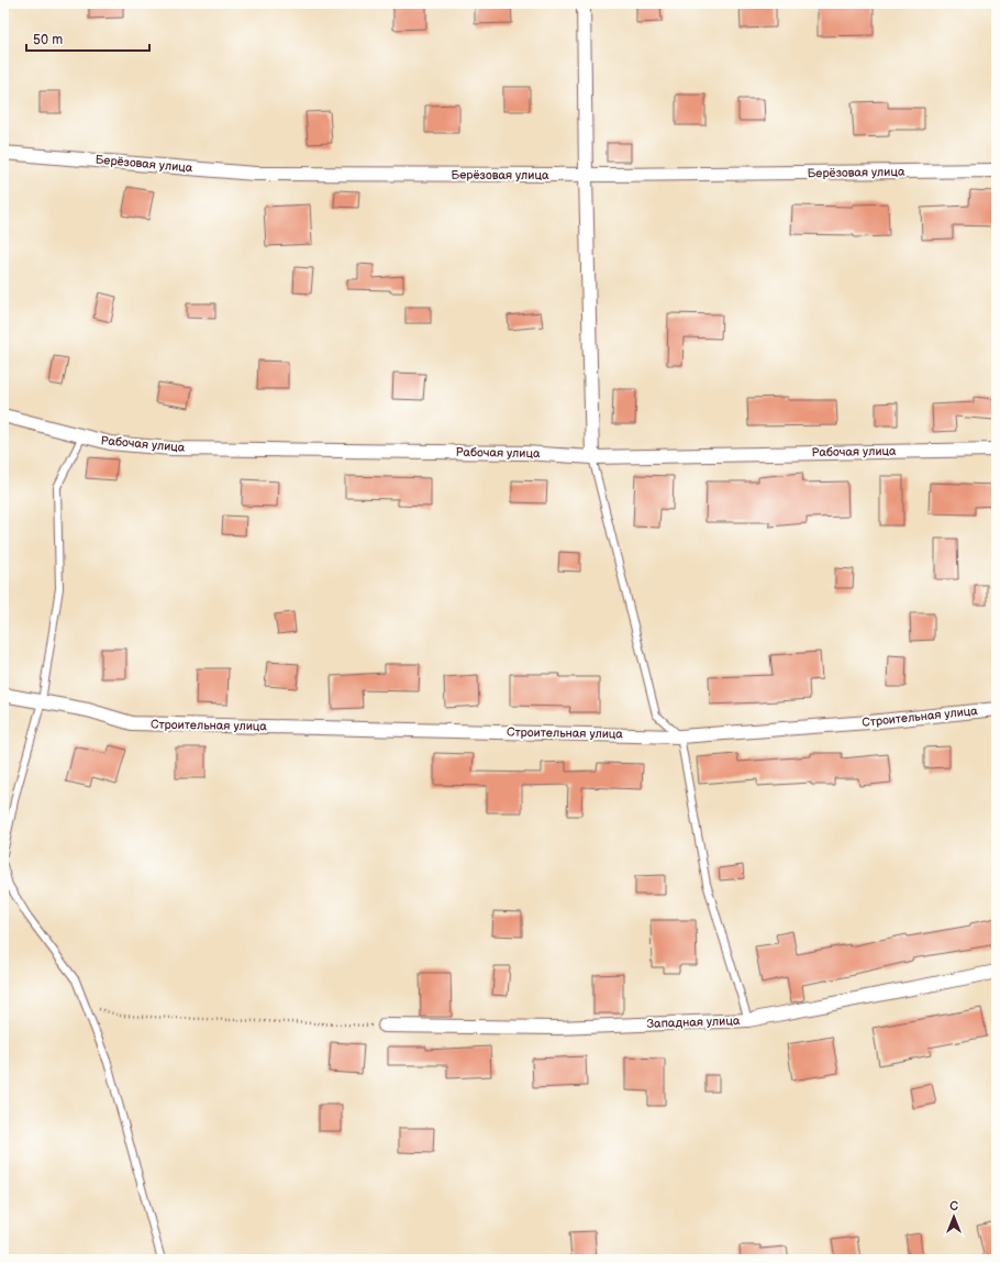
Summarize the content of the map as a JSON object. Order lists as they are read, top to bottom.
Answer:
{
  "streets": {
    "street": [
      "Берёзовая улица",
      "Рабочая улица",
      "Строительная улица",
      "Западная улица"
    ]
  },
  "scale_bar": "50 m",
  "north": "top"
}
